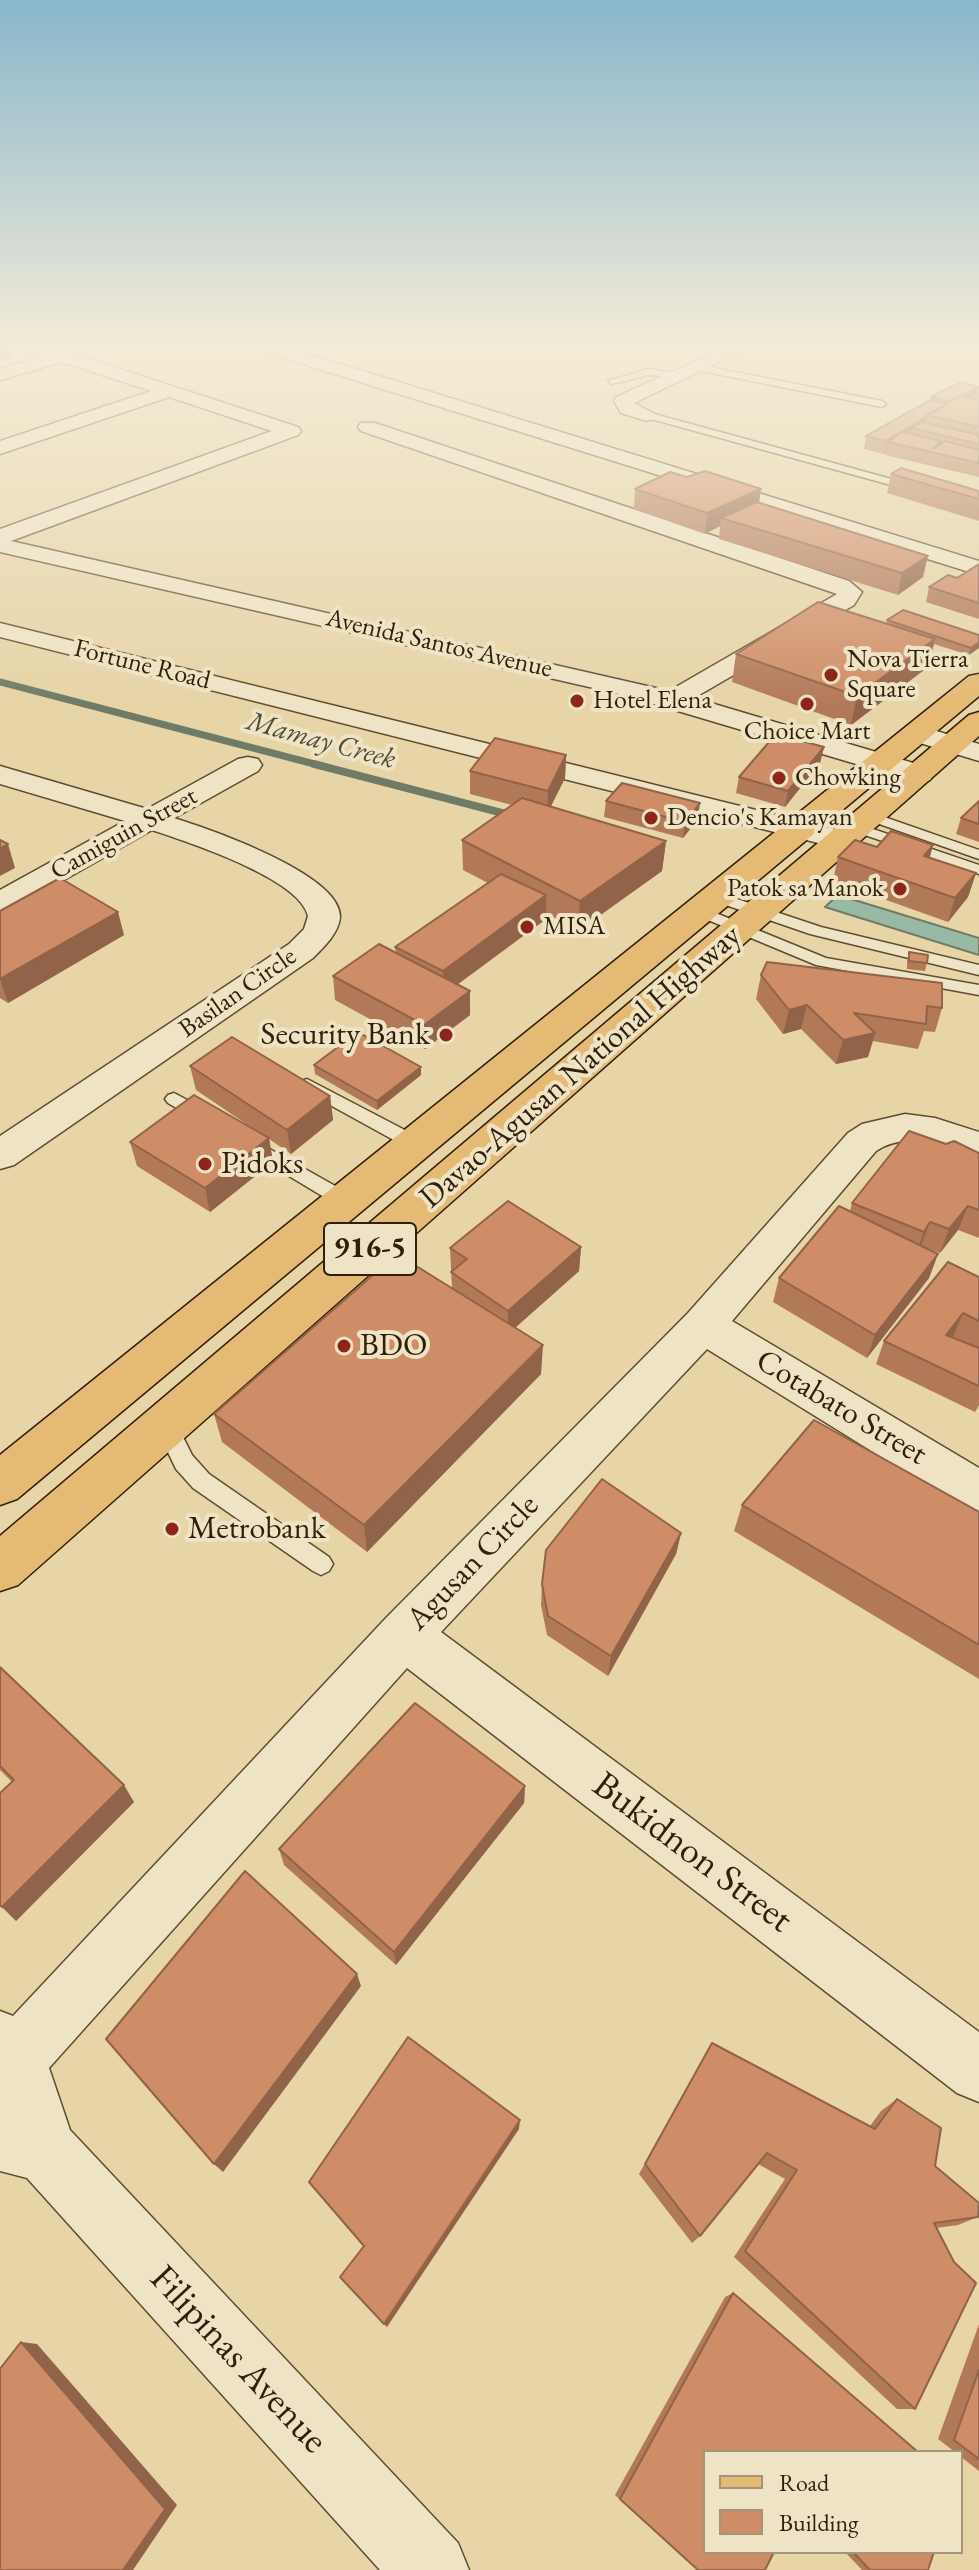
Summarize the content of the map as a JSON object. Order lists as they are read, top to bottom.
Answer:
{
  "streets": {
    "main road": ["Davao-Agusan National Highway", "916-5"],
    "street": [
      "Avenida Santos Avenue",
      "Fortune Road",
      "Camiguin Street",
      "Basilan Circle",
      "Cotabato Street",
      "Agusan Circle",
      "Bukidnon Street",
      "Filipinas Avenue"
    ]
  },
  "crossings": [
    ["Avenida Santos Avenue", "Davao-Agusan National Highway"],
    ["Fortune Road", "Davao-Agusan National Highway"],
    ["Camiguin Street", "Basilan Circle"],
    ["Cotabato Street", "Agusan Circle"],
    ["Agusan Circle", "Bukidnon Street"],
    ["Agusan Circle", "Filipinas Avenue"]
  ],
  "water": ["Mamay Creek"],
  "places": [
    "Nova Tierra Square",
    "Hotel Elena",
    "Choice Mart",
    "Chowking",
    "Dencio's Kamayan",
    "Patok sa Manok",
    "MISA",
    "Security Bank",
    "Pidoks",
    "BDO",
    "Metrobank"
  ],
  "legend": ["Road", "Building"]
}
